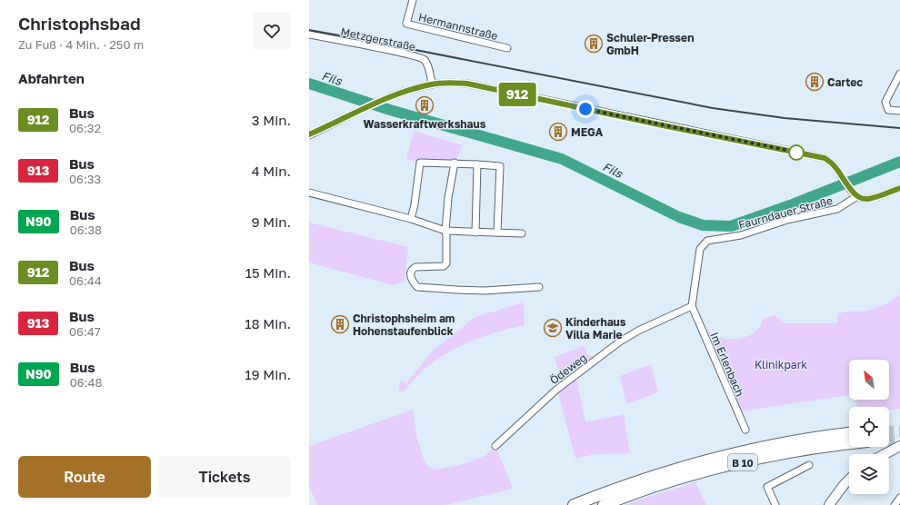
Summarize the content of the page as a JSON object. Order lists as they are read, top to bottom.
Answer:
{
  "streets": {
    "highway": ["B 10"],
    "street": [
      "Hermannstraße",
      "Metzgerstraße",
      "Faurndauer Straße",
      "Im Erlenbach",
      "Ödeweg"
    ]
  },
  "crossings": [
    ["Faurndauer Straße", "Im Erlenbach"],
    ["Faurndauer Straße", "Ödeweg"],
    ["Im Erlenbach", "Ödeweg"]
  ],
  "water": ["Fils"],
  "parks": ["Klinikpark"],
  "places": {
    "building": [
      "Schuler-Pressen GmbH",
      "Cartec",
      "Wasserkraftwerkshaus",
      "MEGA",
      "Christophsheim am Hohenstaufenblick"
    ],
    "school or university": ["Kinderhaus Villa Marie"]
  },
  "lines": ["bus line 912"],
  "north": "top left",
  "page": {
    "heading": [
      ["Christophsbad", "Zu Fuß · 4 Min. · 250 m"],
      "Abfahrten"
    ],
    "on_map": "912",
    "list": [
      {
        "mark": "912",
        "name": "Bus",
        "note": "06:32",
        "value": "3 Min."
      },
      {
        "mark": "913",
        "name": "Bus",
        "note": "06:33",
        "value": "4 Min."
      },
      {
        "mark": "N90",
        "name": "Bus",
        "note": "06:38",
        "value": "9 Min."
      },
      {
        "mark": "912",
        "name": "Bus",
        "note": "06:44",
        "value": "15 Min."
      },
      {
        "mark": "913",
        "name": "Bus",
        "note": "06:47",
        "value": "18 Min."
      },
      {
        "mark": "N90",
        "name": "Bus",
        "note": "06:48",
        "value": "19 Min."
      }
    ],
    "buttons": ["Route", "Tickets"]
  }
}
